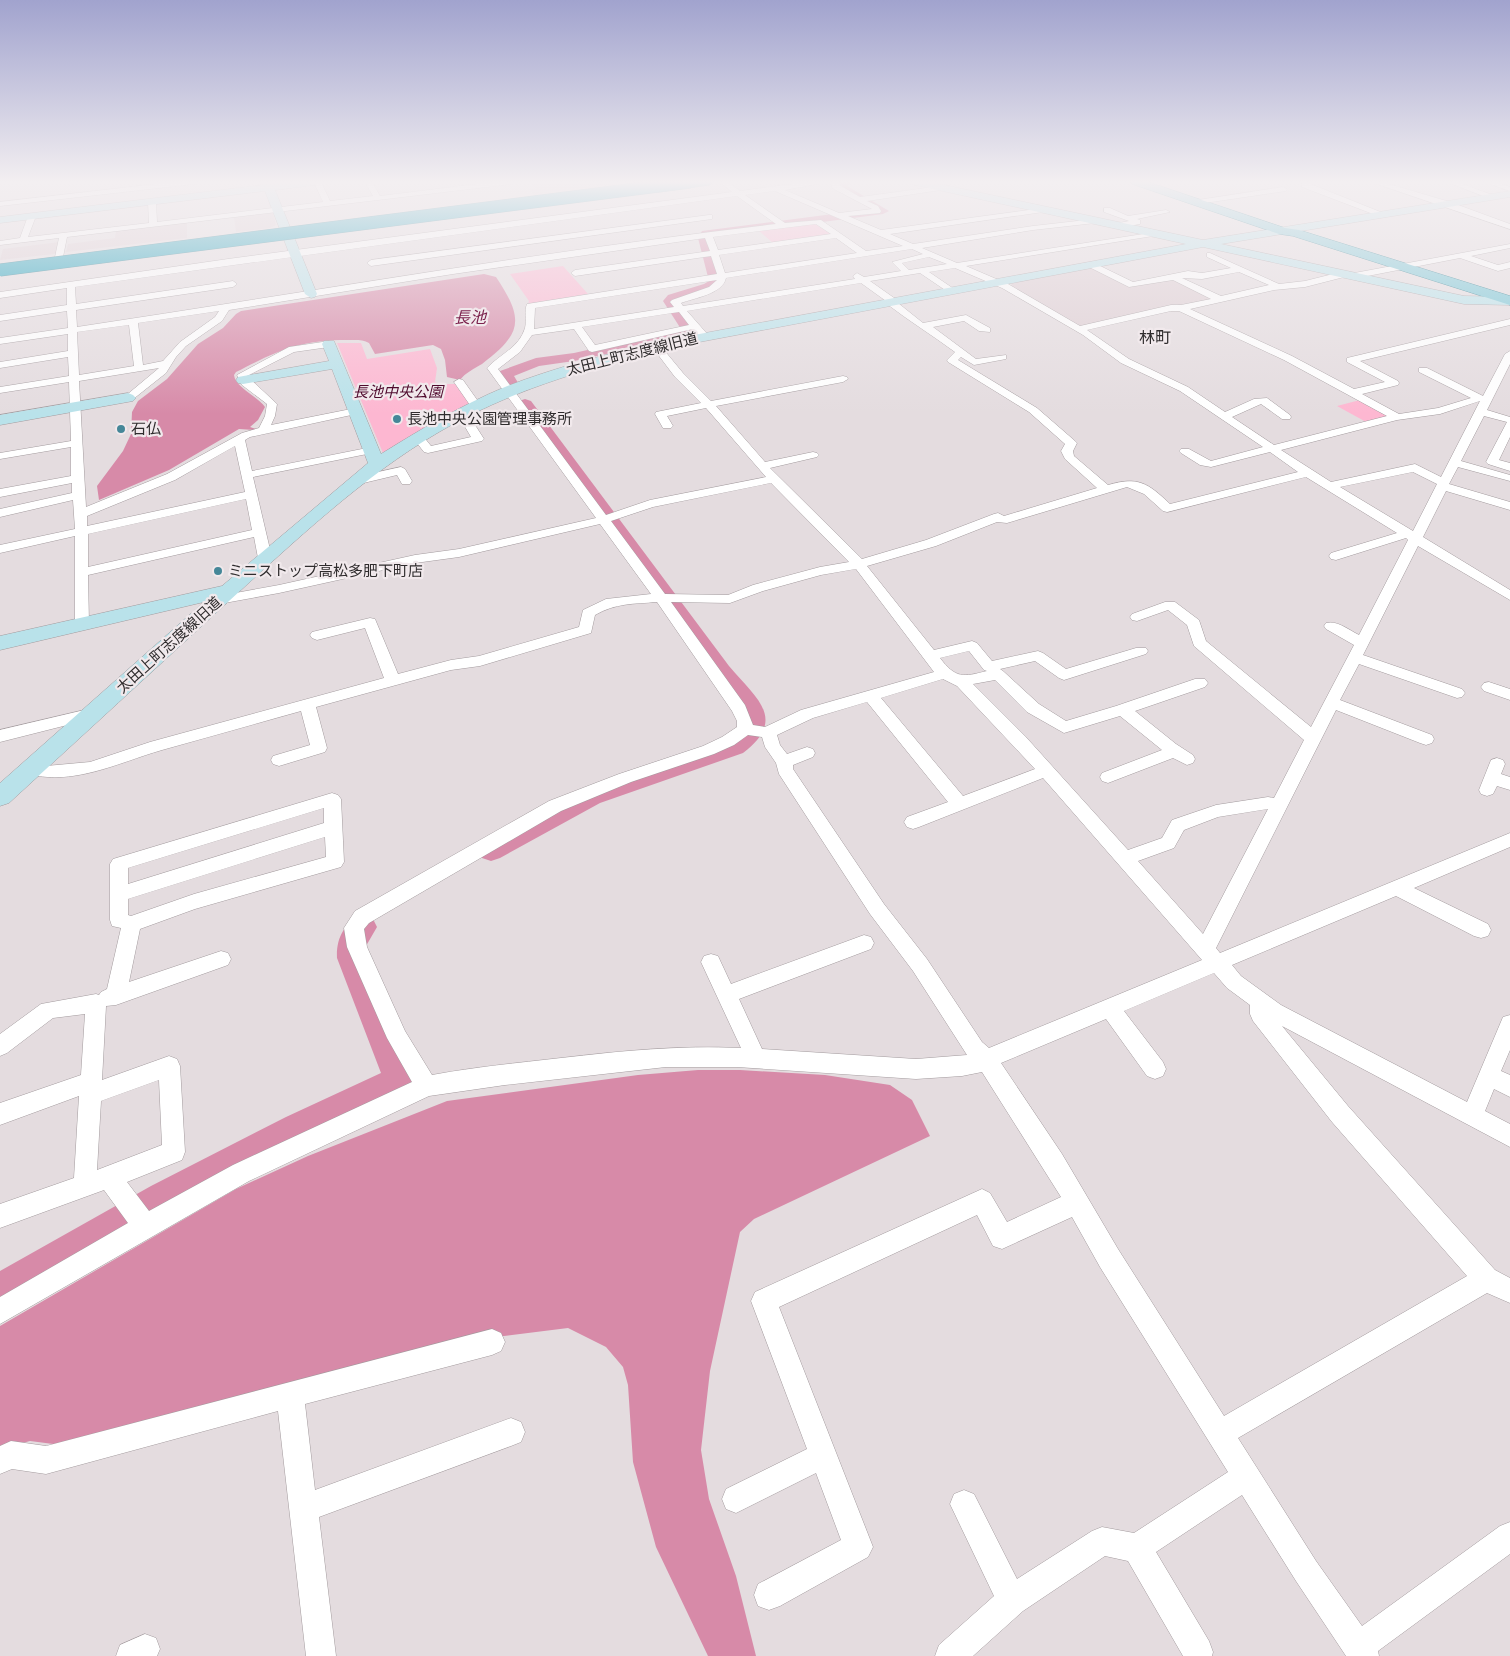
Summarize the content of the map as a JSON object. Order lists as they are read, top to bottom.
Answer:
{
  "streets": {
    "street": ["太田上町志度線旧道"]
  },
  "districts": ["林町"],
  "water": ["長池"],
  "parks": ["長池中央公園"],
  "places": ["長池中央公園管理事務所", "石仏", "ミニストップ高松多肥下町店"]
}
